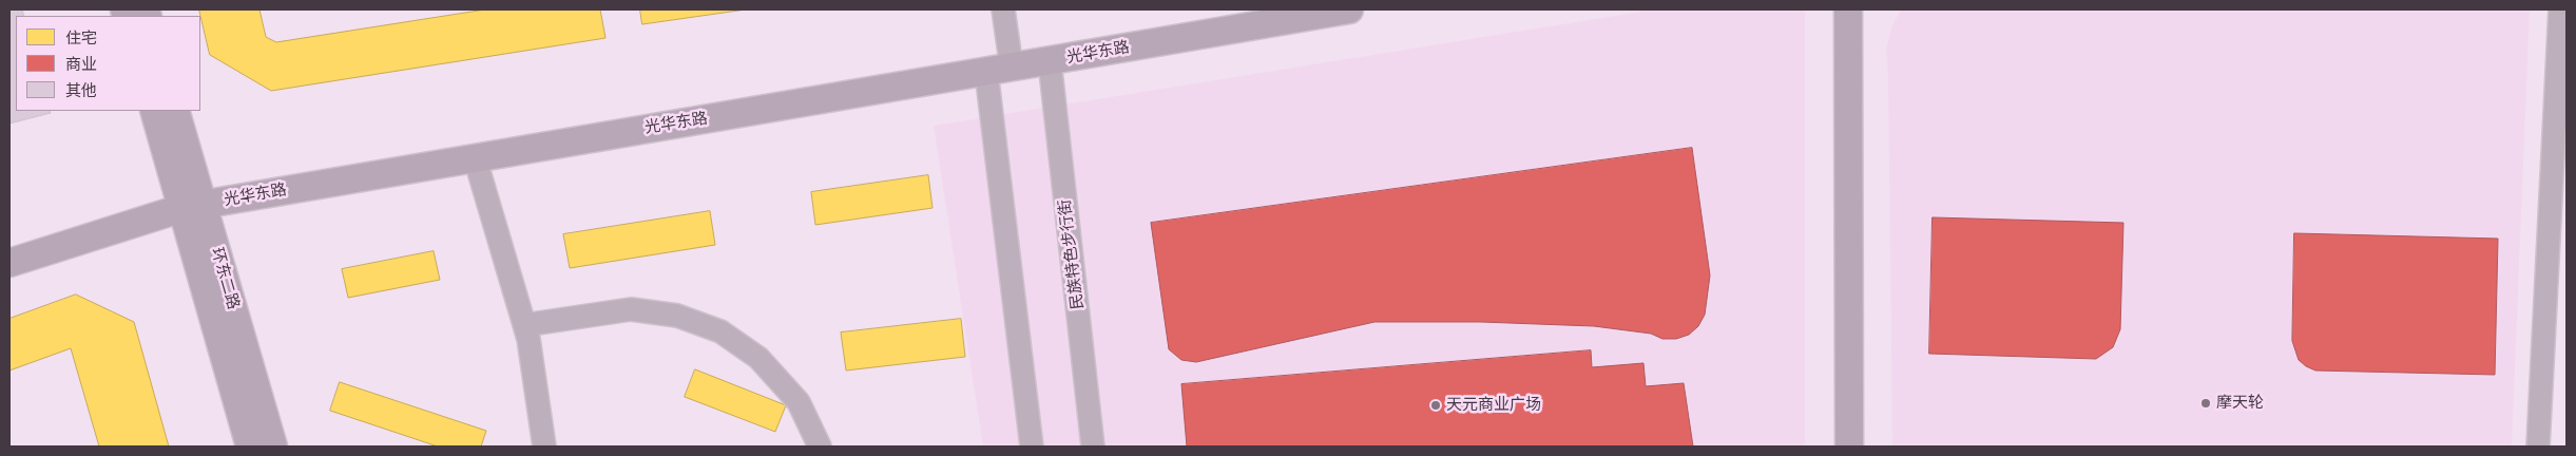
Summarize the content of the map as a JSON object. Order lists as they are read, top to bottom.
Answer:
{
  "streets": {
    "main road": ["光华东路", "环东二路"],
    "street": ["民族特色步行街"]
  },
  "crossings": [
    ["光华东路", "民族特色步行街"],
    ["光华东路", "环东二路"]
  ],
  "places": ["摩天轮", "天元商业广场"],
  "legend": ["住宅", "商业", "其他"]
}
